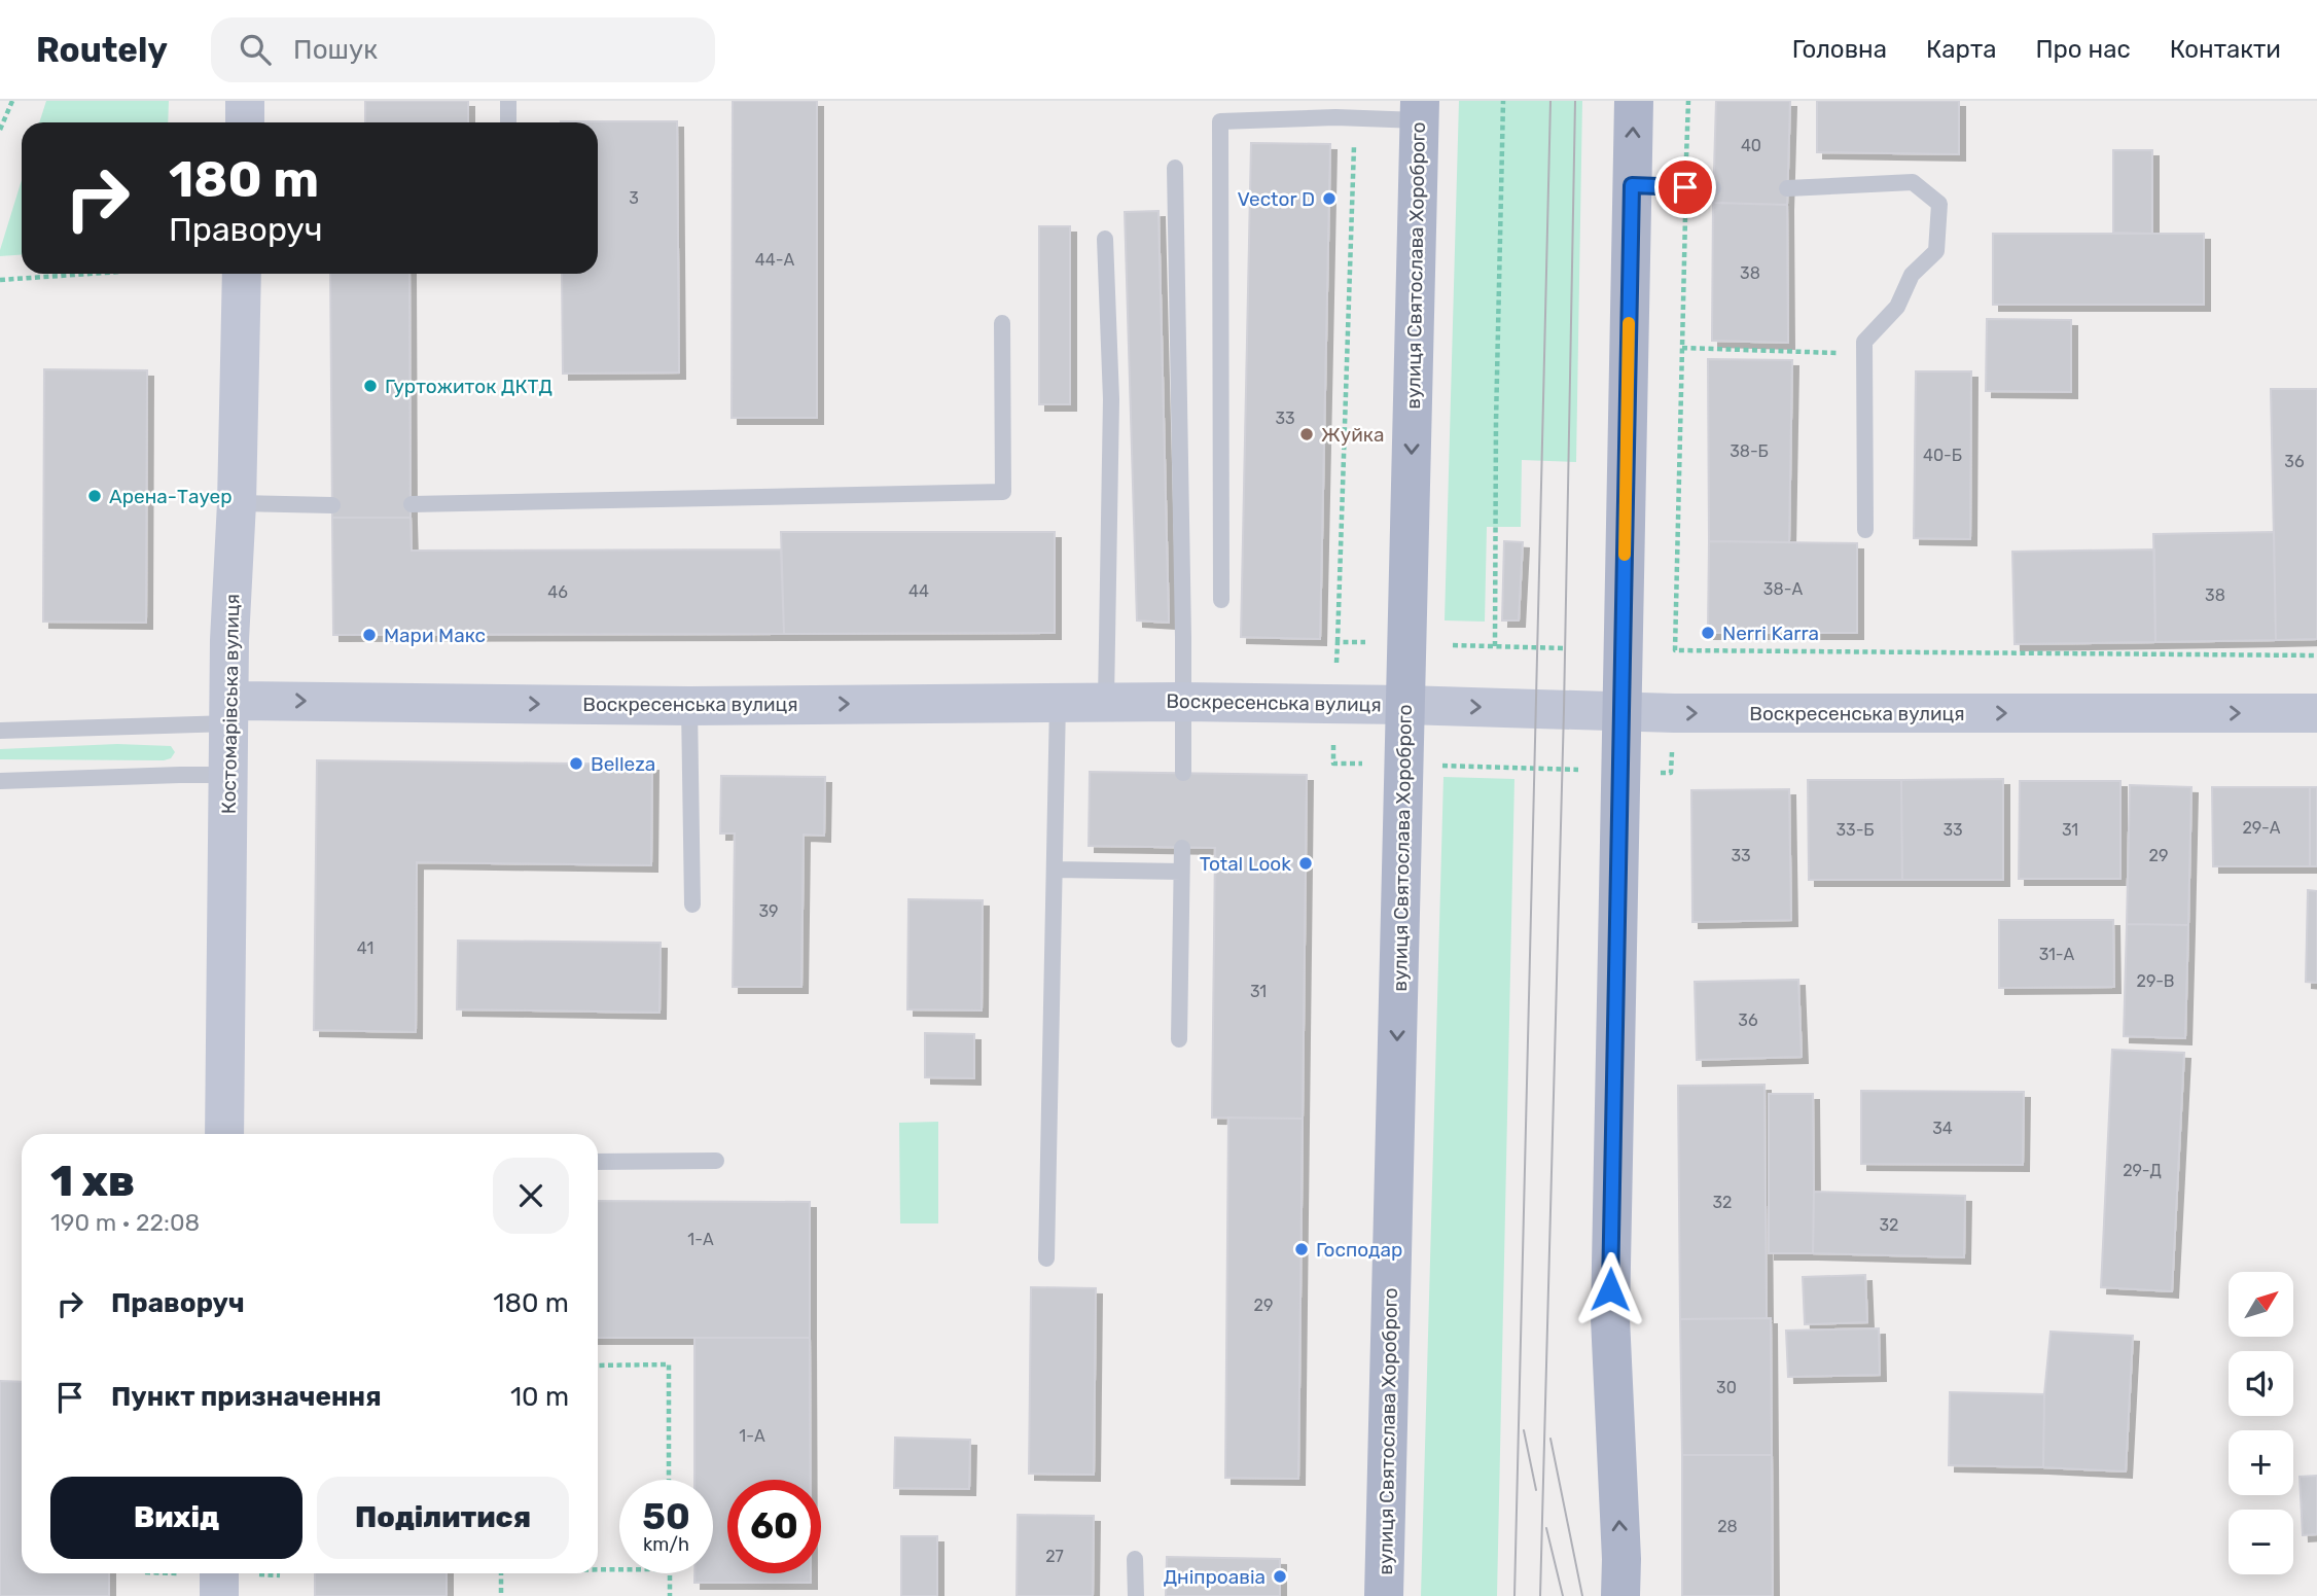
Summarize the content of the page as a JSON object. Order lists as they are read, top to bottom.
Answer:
{
  "streets": {
    "main road": ["вулиця Святослава Хороброго"],
    "street": ["Воскресенська вулиця", "Костомарівська вулиця"]
  },
  "crossings": [
    ["вулиця Святослава Хороброго", "Воскресенська вулиця"],
    ["Воскресенська вулиця", "Костомарівська вулиця"]
  ],
  "one_way": ["Воскресенська вулиця"],
  "places": [
    "Vector D",
    "Гуртожиток ДКТД",
    "Жуйка",
    "Арена-Тауер",
    "Nerri Karra",
    "Мари Макс",
    "Belleza",
    "Total Look",
    "Господар",
    "Дніпроавіа"
  ],
  "house_numbers": [
    "40",
    "3",
    "44-А",
    "38",
    "33",
    "38-Б",
    "40-Б",
    "36",
    "38-А",
    "44",
    "46",
    "38",
    "29-А",
    "33-Б",
    "33",
    "31",
    "33",
    "29",
    "39",
    "41",
    "31-А",
    "29-В",
    "31",
    "36",
    "34",
    "29-Д",
    "32",
    "32",
    "1-А",
    "29",
    "30",
    "1-А",
    "28",
    "27"
  ],
  "north": "top right",
  "page": {
    "header": "Routely",
    "search": "Пошук",
    "nav": [
      "Головна",
      "Карта",
      "Про нас",
      "Контакти"
    ],
    "turn": ["180 m", "Праворуч"],
    "heading": ["1 хв", "190 m · 22:08"],
    "list": [
      {
        "name": "Праворуч",
        "value": "180 m"
      },
      {
        "name": "Пункт призначення",
        "value": "10 m"
      }
    ],
    "map_buttons": ["+", "−"],
    "buttons": ["Вихід", "Поділитися"],
    "speed": "50 km/h",
    "limit": "60"
  }
}
